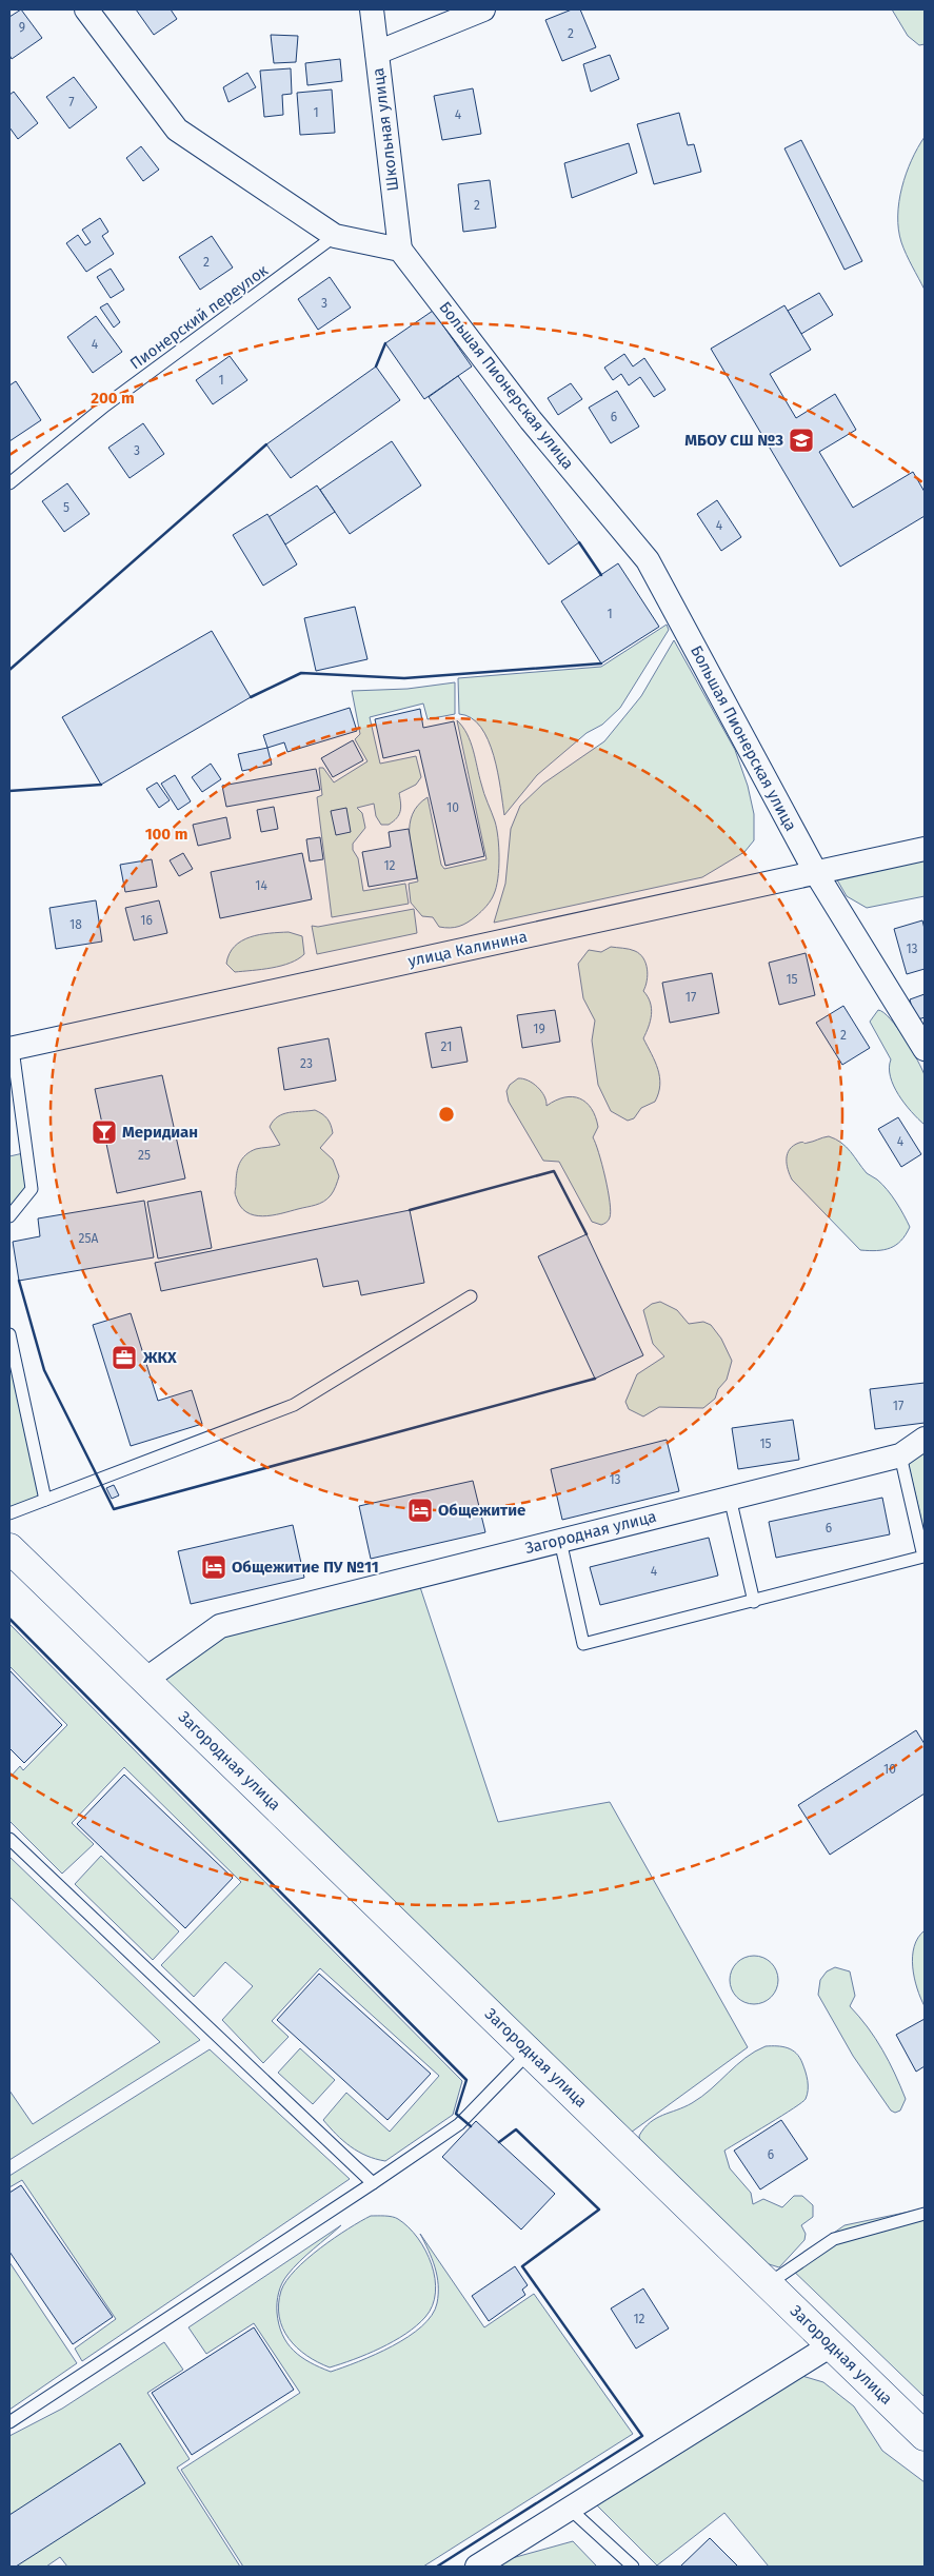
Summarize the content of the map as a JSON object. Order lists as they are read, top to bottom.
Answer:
{
  "streets": {
    "highway": ["Загородная улица"],
    "street": ["Школьная улица", "Большая Пионерская улица", "улица Калинина"],
    "lane": ["Пионерский переулок"]
  },
  "crossings": [
    ["Школьная улица", "Большая Пионерская улица"],
    ["Большая Пионерская улица", "улица Калинина"]
  ],
  "places": {
    "school or university": ["МБОУ СШ №3"],
    "bar": ["Меридиан"],
    "office": ["ЖКХ"],
    "hotel": ["Общежитие", "Общежитие ПУ №11"]
  },
  "house_numbers": [
    "9",
    "2",
    "7",
    "1",
    "4",
    "2",
    "2",
    "3",
    "4",
    "1",
    "6",
    "3",
    "5",
    "4",
    "1",
    "10",
    "12",
    "14",
    "16",
    "18",
    "13",
    "15",
    "17",
    "19",
    "2",
    "21",
    "23",
    "4",
    "25",
    "25А",
    "17",
    "15",
    "13",
    "6",
    "4",
    "10",
    "6",
    "12"
  ],
  "rings": ["200 m", "100 m"]
}
